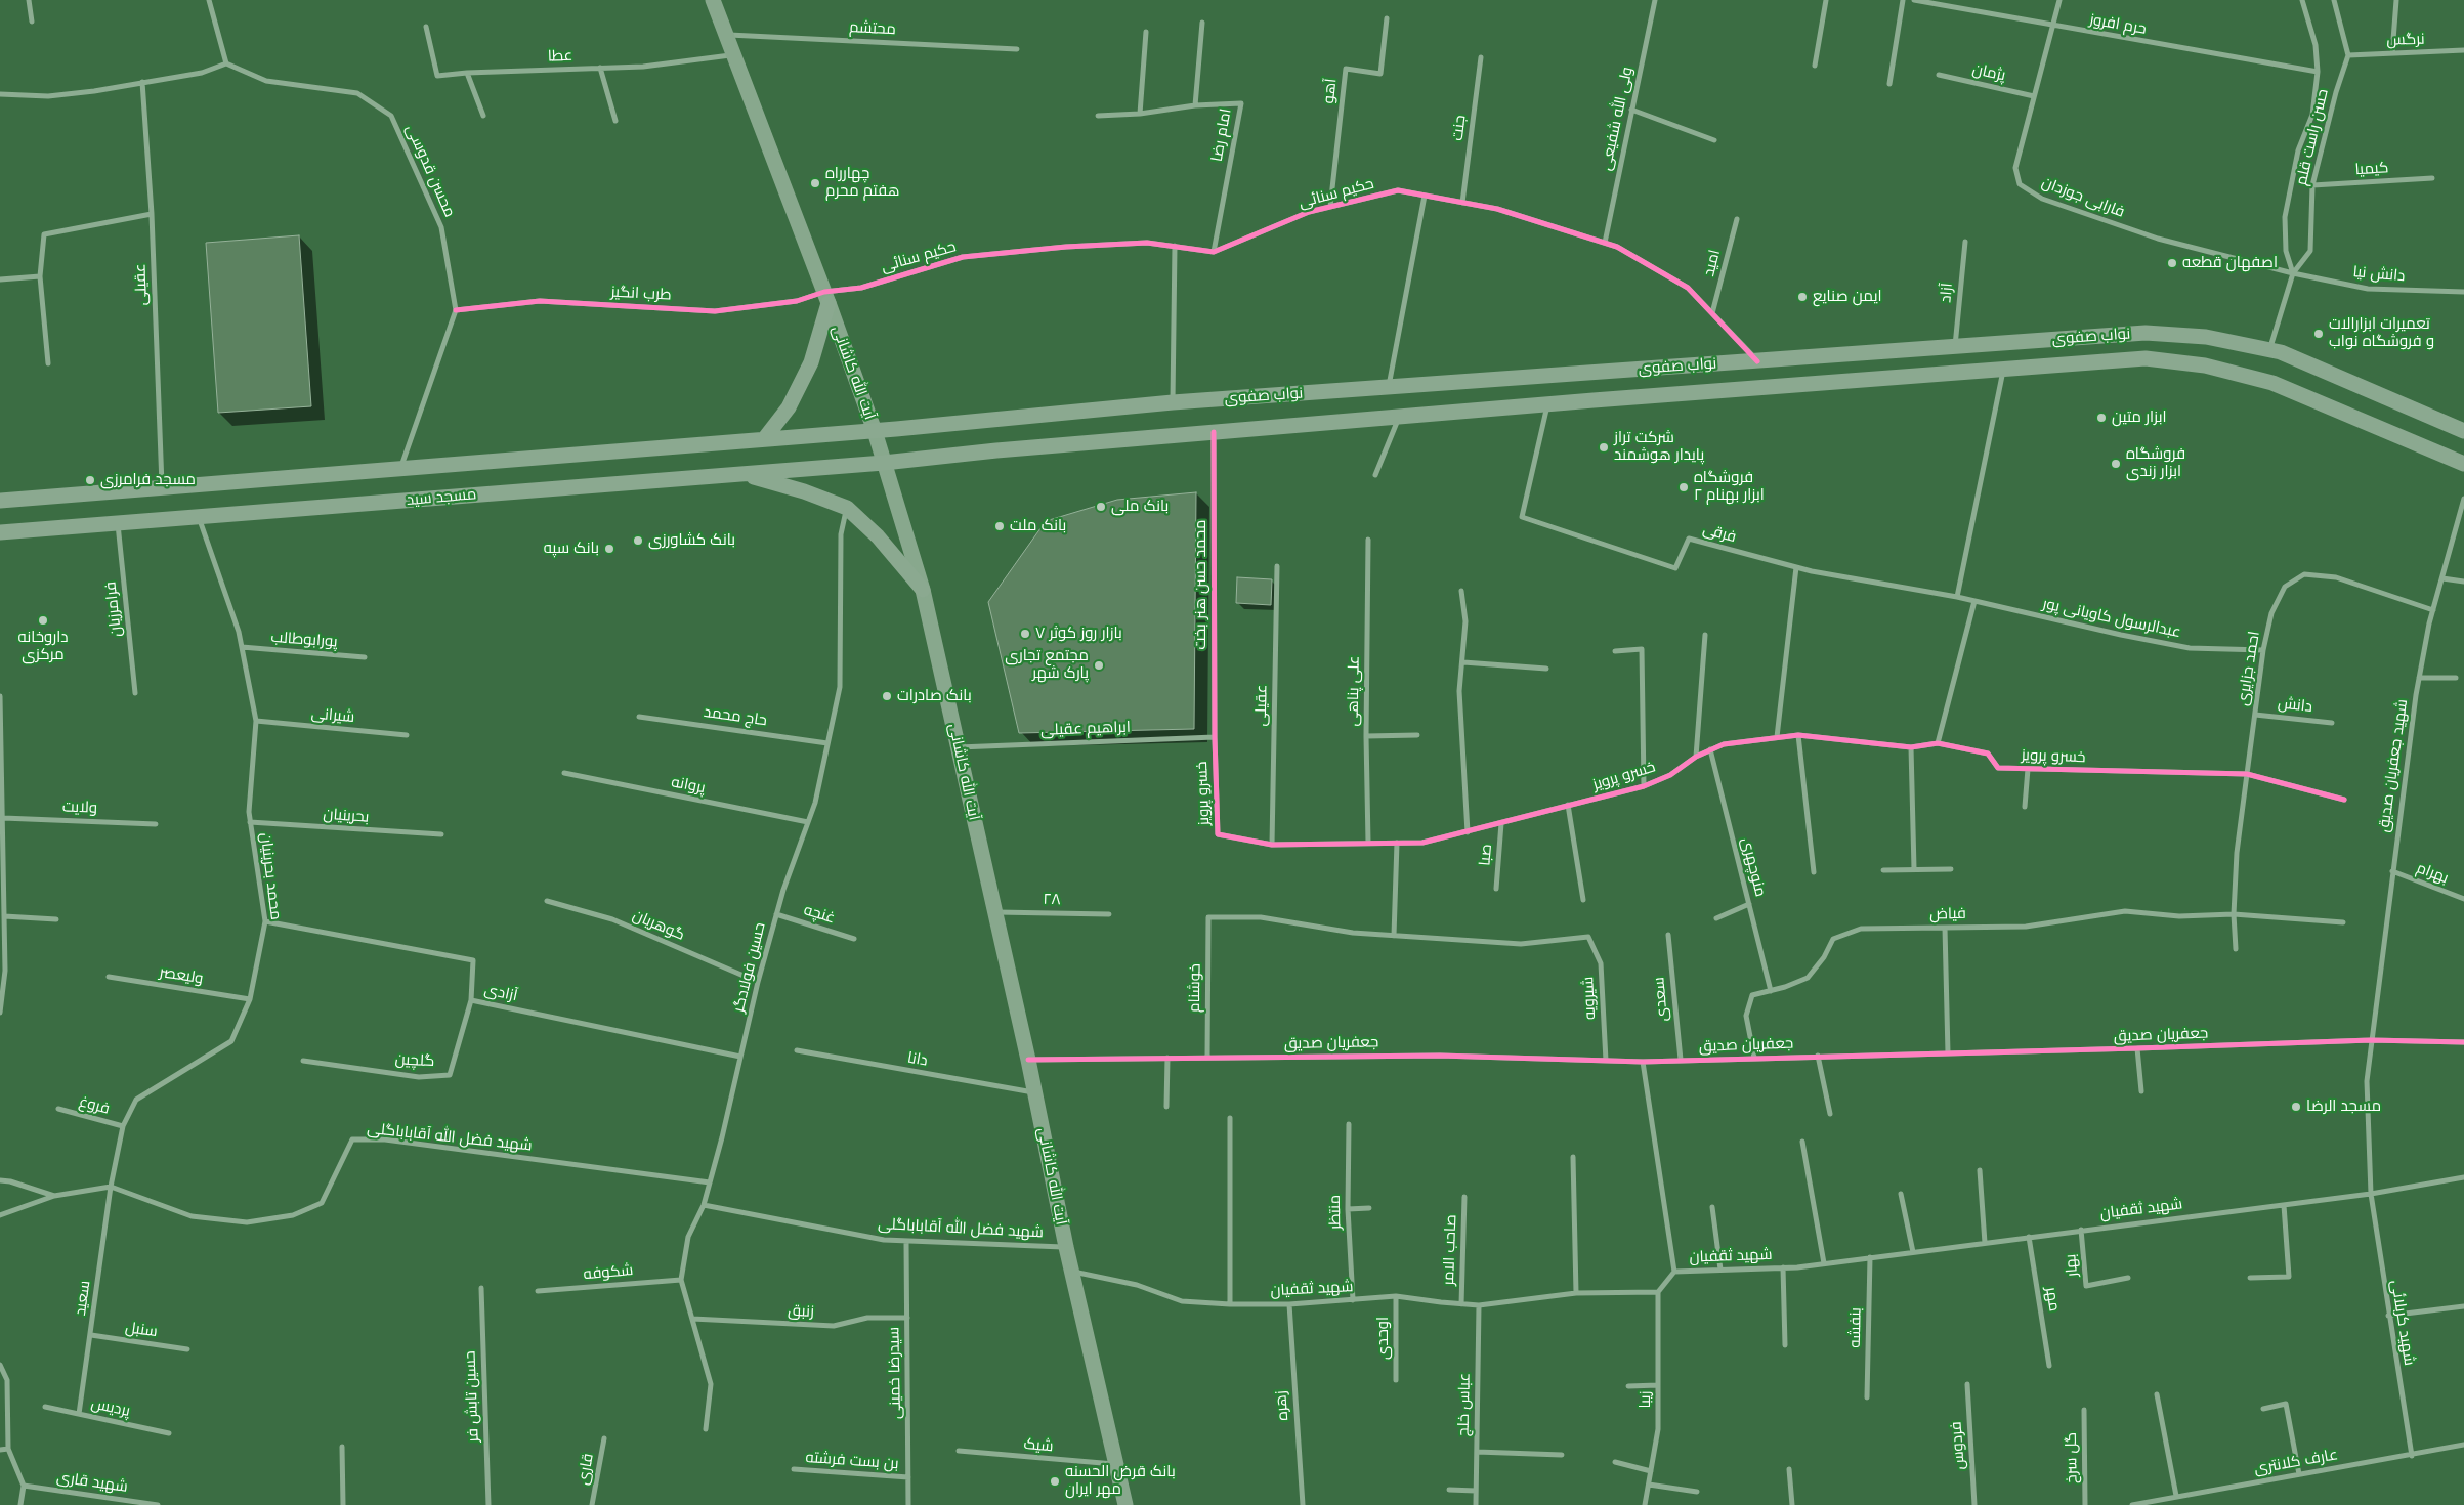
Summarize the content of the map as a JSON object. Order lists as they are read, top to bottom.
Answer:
{
  "streets": {
    "main road": ["نواب صفوی", "آیت الله کاشانی", "مسجد سید"],
    "street": [
      "حرم افروز",
      "محتشم",
      "نرگس",
      "عطا",
      "پژمان",
      "آهو",
      "ولی الله شفیعی",
      "جنت",
      "امام رضا",
      "حسن راست قلم",
      "کیمیا",
      "محسن قدوسی",
      "حکیم سنائی",
      "فارابی جوزدان",
      "امید",
      "دانش نیا",
      "عقیلی",
      "آزاد",
      "طرب انگیز",
      "فرقی",
      "محمد حسن هنر بخت",
      "فرامرزیان",
      "عبدالرسول کاویانی پور",
      "پورابوطالب",
      "احمد جزایری",
      "علی پناهی",
      "دانش",
      "شیرانی",
      "حاج محمد",
      "ابراهیم عقیلی",
      "خسرو پرویز",
      "شهید جعفریان صدیق",
      "پروانه",
      "ولایت",
      "بحرینیان",
      "صبا",
      "منوچهری",
      "بهرام",
      "محمد بحرینیان",
      "۲۸",
      "غنچه",
      "فیاض",
      "گوهریان",
      "حسین فولادگر",
      "ولیعصر",
      "خوشنام",
      "آزادی",
      "شیرویه",
      "سعدی",
      "جعفریان صدیق",
      "دانا",
      "گلچین",
      "فروغ",
      "شهید فضل الله آقاباباگلی",
      "شهید ثقفیان",
      "منتظر",
      "صاحب الامر",
      "بهار",
      "شکوفه",
      "سعید",
      "مهر",
      "زنبق",
      "شهید کربلائی",
      "بنفشه",
      "سنبل",
      "اوحدی",
      "سیدرضا خمینی",
      "حسین تابش فر",
      "زیبا",
      "عباس خلج",
      "زهره",
      "پردیس",
      "شیک",
      "فردوس",
      "گل سرخ",
      "بن بست فرشته",
      "عارف کلانتری",
      "قاری",
      "شهید قاری"
    ]
  },
  "crossings": [
    ["حرم افروز", "حسن راست قلم"],
    ["حرم افروز", "فارابی جوزدان"],
    ["محتشم", "آیت الله کاشانی"],
    ["نرگس", "حسن راست قلم"],
    ["عطا", "آیت الله کاشانی"],
    ["پژمان", "فارابی جوزدان"],
    ["آهو", "حکیم سنائی"],
    ["ولی الله شفیعی", "حکیم سنائی"],
    ["جنت", "حکیم سنائی"],
    ["امام رضا", "حکیم سنائی"],
    ["حسن راست قلم", "کیمیا"],
    ["حسن راست قلم", "فارابی جوزدان"],
    ["حسن راست قلم", "دانش نیا"],
    ["محسن قدوسی", "طرب انگیز"],
    ["محسن قدوسی", "مسجد سید"],
    ["حکیم سنائی", "امید"],
    ["حکیم سنائی", "طرب انگیز"],
    ["حکیم سنائی", "نواب صفوی"],
    ["حکیم سنائی", "آیت الله کاشانی"],
    ["فارابی جوزدان", "دانش نیا"],
    ["عقیلی", "مسجد سید"],
    ["عقیلی", "خسرو پرویز"],
    ["آزاد", "نواب صفوی"],
    ["طرب انگیز", "آیت الله کاشانی"],
    ["نواب صفوی", "آیت الله کاشانی"],
    ["نواب صفوی", "مسجد سید"],
    ["نواب صفوی", "فرقی"],
    ["نواب صفوی", "محمد حسن هنر بخت"],
    ["آیت الله کاشانی", "مسجد سید"],
    ["آیت الله کاشانی", "ابراهیم عقیلی"],
    ["آیت الله کاشانی", "۲۸"],
    ["آیت الله کاشانی", "جعفریان صدیق"],
    ["آیت الله کاشانی", "دانا"],
    ["آیت الله کاشانی", "شهید فضل الله آقاباباگلی"],
    ["آیت الله کاشانی", "شهید ثقفیان"],
    ["آیت الله کاشانی", "شیک"],
    ["مسجد سید", "فرامرزیان"],
    ["مسجد سید", "محمد بحرینیان"],
    ["فرقی", "عبدالرسول کاویانی پور"],
    ["محمد حسن هنر بخت", "ابراهیم عقیلی"],
    ["محمد حسن هنر بخت", "خسرو پرویز"],
    ["عبدالرسول کاویانی پور", "احمد جزایری"],
    ["پورابوطالب", "محمد بحرینیان"],
    ["احمد جزایری", "دانش"],
    ["احمد جزایری", "خسرو پرویز"],
    ["احمد جزایری", "شهید جعفریان صدیق"],
    ["احمد جزایری", "فیاض"],
    ["علی پناهی", "خسرو پرویز"],
    ["شیرانی", "محمد بحرینیان"],
    ["حاج محمد", "حسین فولادگر"],
    ["ابراهیم عقیلی", "خسرو پرویز"],
    ["خسرو پرویز", "صبا"],
    ["خسرو پرویز", "منوچهری"],
    ["شهید جعفریان صدیق", "بهرام"],
    ["شهید جعفریان صدیق", "جعفریان صدیق"],
    ["شهید جعفریان صدیق", "شهید کربلائی"],
    ["پروانه", "حسین فولادگر"],
    ["بحرینیان", "محمد بحرینیان"],
    ["منوچهری", "فیاض"],
    ["محمد بحرینیان", "ولیعصر"],
    ["محمد بحرینیان", "آزادی"],
    ["محمد بحرینیان", "فروغ"],
    ["محمد بحرینیان", "شهید فضل الله آقاباباگلی"],
    ["محمد بحرینیان", "سعید"],
    ["غنچه", "حسین فولادگر"],
    ["فیاض", "جعفریان صدیق"],
    ["گوهریان", "حسین فولادگر"],
    ["حسین فولادگر", "آزادی"],
    ["حسین فولادگر", "شهید فضل الله آقاباباگلی"],
    ["حسین فولادگر", "شکوفه"],
    ["حسین فولادگر", "زنبق"],
    ["خوشنام", "شیرویه"],
    ["خوشنام", "جعفریان صدیق"],
    ["آزادی", "گلچین"],
    ["شیرویه", "جعفریان صدیق"],
    ["سعدی", "جعفریان صدیق"],
    ["جعفریان صدیق", "شهید کربلائی"],
    ["شهید فضل الله آقاباباگلی", "سعید"],
    ["شهید فضل الله آقاباباگلی", "سیدرضا خمینی"],
    ["شهید ثقفیان", "منتظر"],
    ["شهید ثقفیان", "صاحب الامر"],
    ["شهید ثقفیان", "بهار"],
    ["شهید ثقفیان", "مهر"],
    ["شهید ثقفیان", "شهید کربلائی"],
    ["شهید ثقفیان", "بنفشه"],
    ["شهید ثقفیان", "اوحدی"],
    ["شهید ثقفیان", "زیبا"],
    ["شهید ثقفیان", "عباس خلج"],
    ["شهید ثقفیان", "زهره"],
    ["سعید", "سنبل"],
    ["سعید", "پردیس"],
    ["زنبق", "سیدرضا خمینی"],
    ["شهید کربلائی", "عارف کلانتری"],
    ["سیدرضا خمینی", "بن بست فرشته"]
  ],
  "places": [
    "چهارراه هفتم محرم",
    "اصفهان قطعه",
    "ایمن صنایع",
    "تعمیرات ابزارالات و فروشگاه نواب",
    "ابزار متین",
    "شرکت تراز پایدار هوشمند",
    "فروشگاه ابزار زندی",
    "مسجد فرامرزی",
    "فروشگاه ابزار بهنام ۲",
    "بانک ملی",
    "بانک ملت",
    "بانک کشاورزی",
    "بانک سپه",
    "داروخانه مرکزی",
    "بازار روز کوثر ۷",
    "مجتمع تجاری پارک شهر",
    "بانک صادرات",
    "مسجد الرضا",
    "بانک قرض الحسنه مهر ایران"
  ]
}
